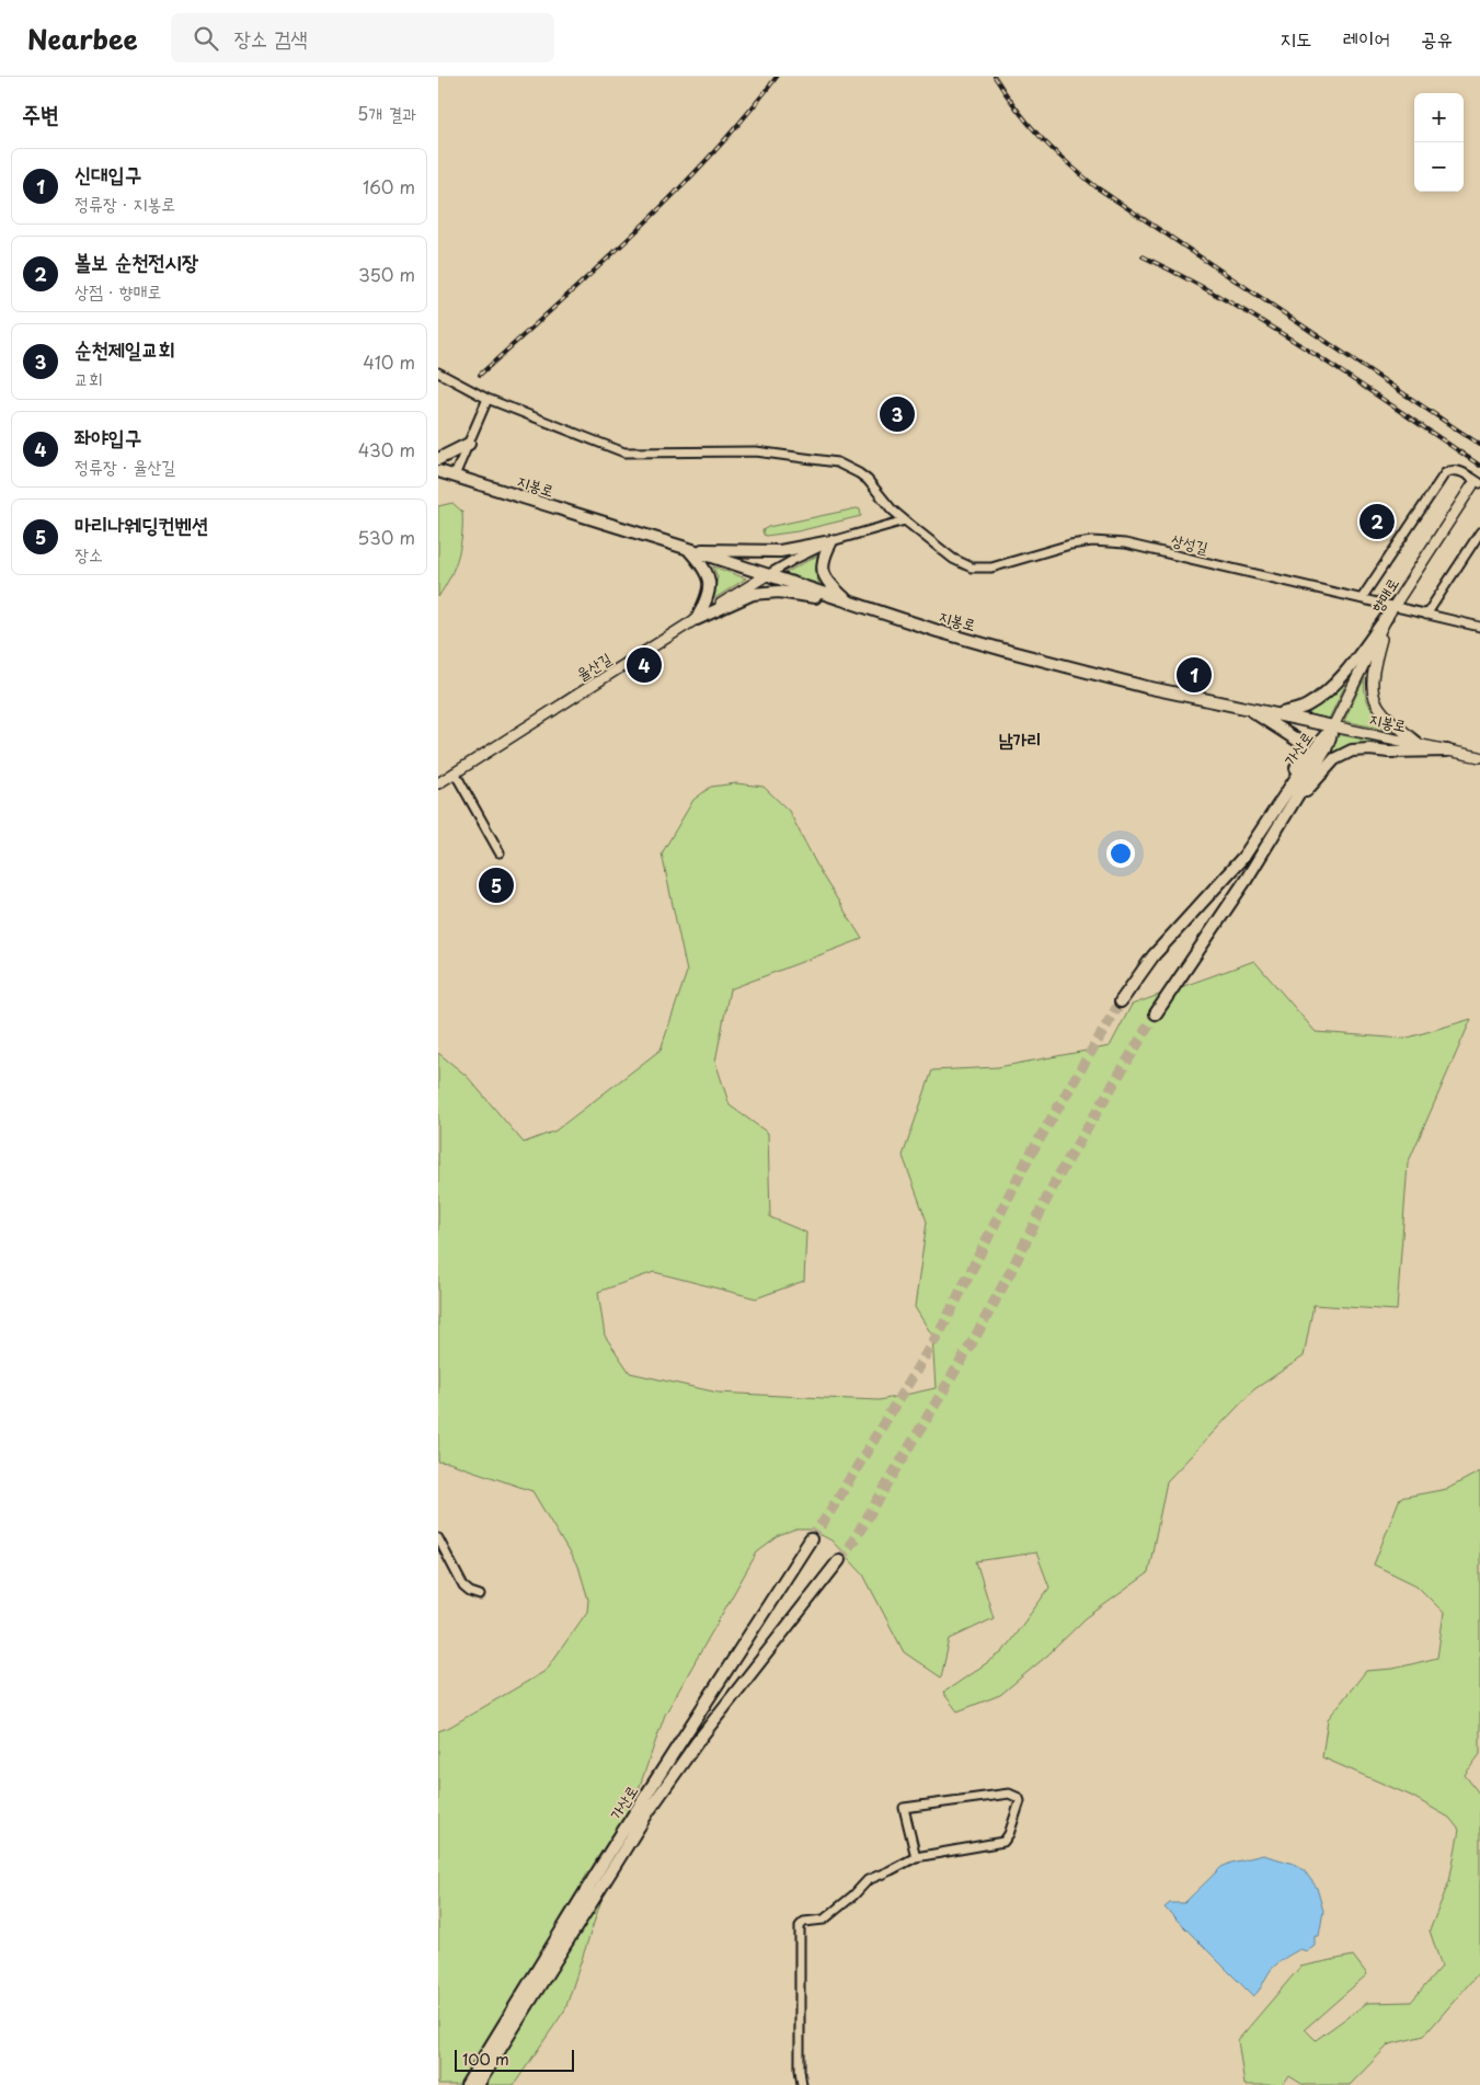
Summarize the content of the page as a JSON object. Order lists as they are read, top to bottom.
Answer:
{
  "streets": {
    "main road": ["지봉로", "가산로"],
    "street": ["상성길", "향매로", "율산길"]
  },
  "crossings": [
    ["지봉로", "향매로"],
    ["지봉로", "율산길"],
    ["지봉로", "가산로"],
    ["상성길", "향매로"],
    ["향매로", "가산로"]
  ],
  "districts": ["남가리"],
  "scale_bar": "100 m",
  "page": {
    "header": "Nearbee",
    "search": "장소 검색",
    "nav": ["지도", "레이어", "공유"],
    "heading": ["주변", "5개 결과"],
    "map_buttons": ["+", "−"],
    "list": [
      {
        "mark": "1",
        "name": "신대입구",
        "note": "정류장 · 지봉로",
        "value": "160 m"
      },
      {
        "mark": "2",
        "name": "볼보 순천전시장",
        "note": "상점 · 향매로",
        "value": "350 m"
      },
      {
        "mark": "3",
        "name": "순천제일교회",
        "note": "교회",
        "value": "410 m"
      },
      {
        "mark": "4",
        "name": "좌야입구",
        "note": "정류장 · 율산길",
        "value": "430 m"
      },
      {
        "mark": "5",
        "name": "마리나웨딩컨벤션",
        "note": "장소",
        "value": "530 m"
      }
    ],
    "pins": [
      "3",
      "2",
      "4",
      "1",
      "5"
    ],
    "scale": "100 m"
  }
}
